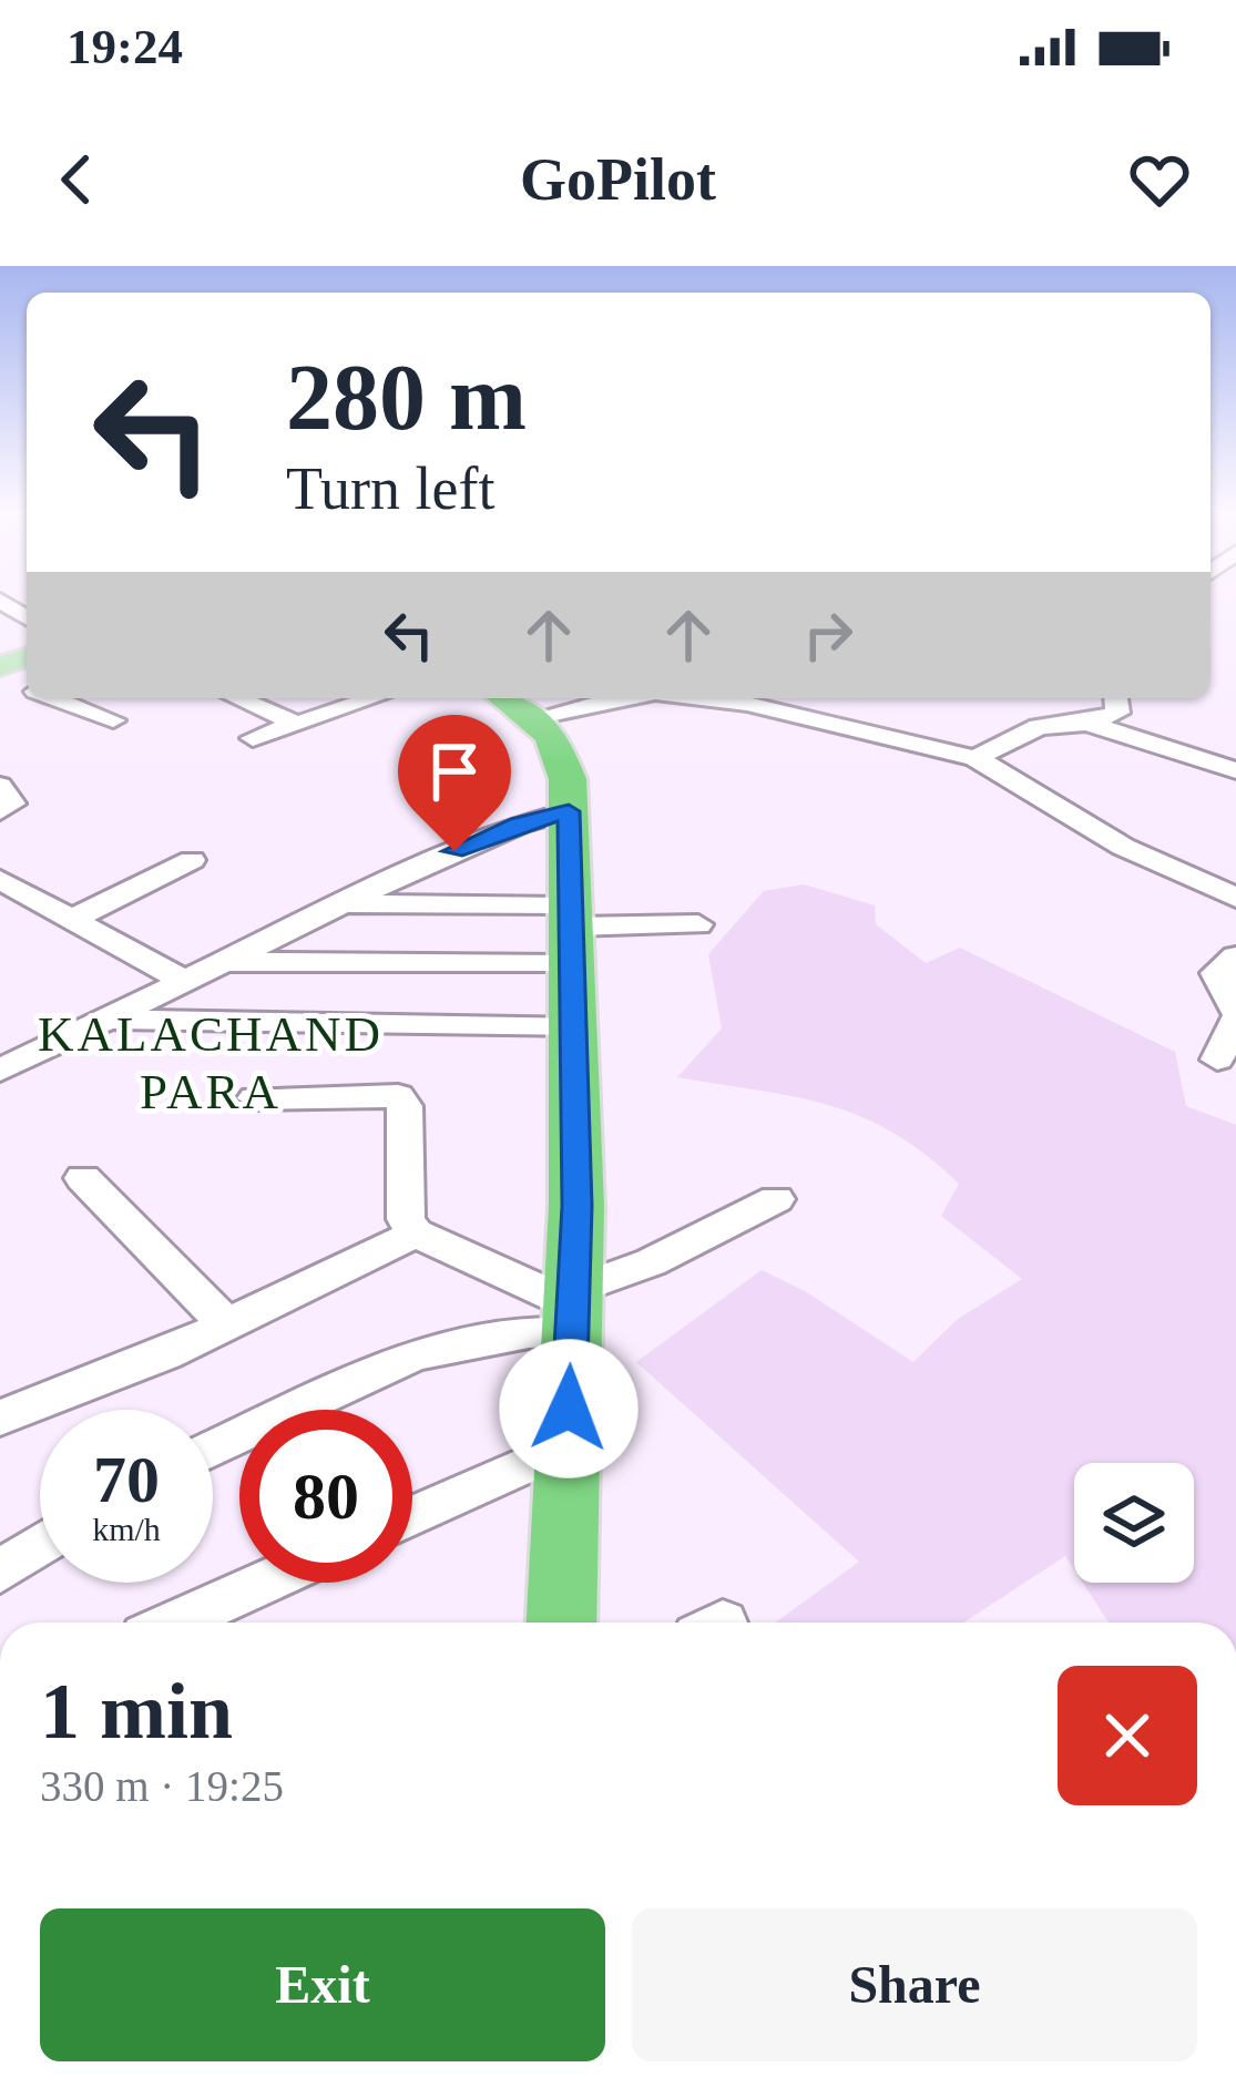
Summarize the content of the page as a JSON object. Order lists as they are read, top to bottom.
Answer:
{
  "districts": ["KALACHAND PARA"],
  "page": {
    "status": "19:24",
    "header": "GoPilot",
    "turn": ["280 m", "Turn left"],
    "speed": "70 km/h",
    "limit": "80",
    "heading": ["1 min", "330 m · 19:25"],
    "buttons": ["Exit", "Share"]
  }
}
